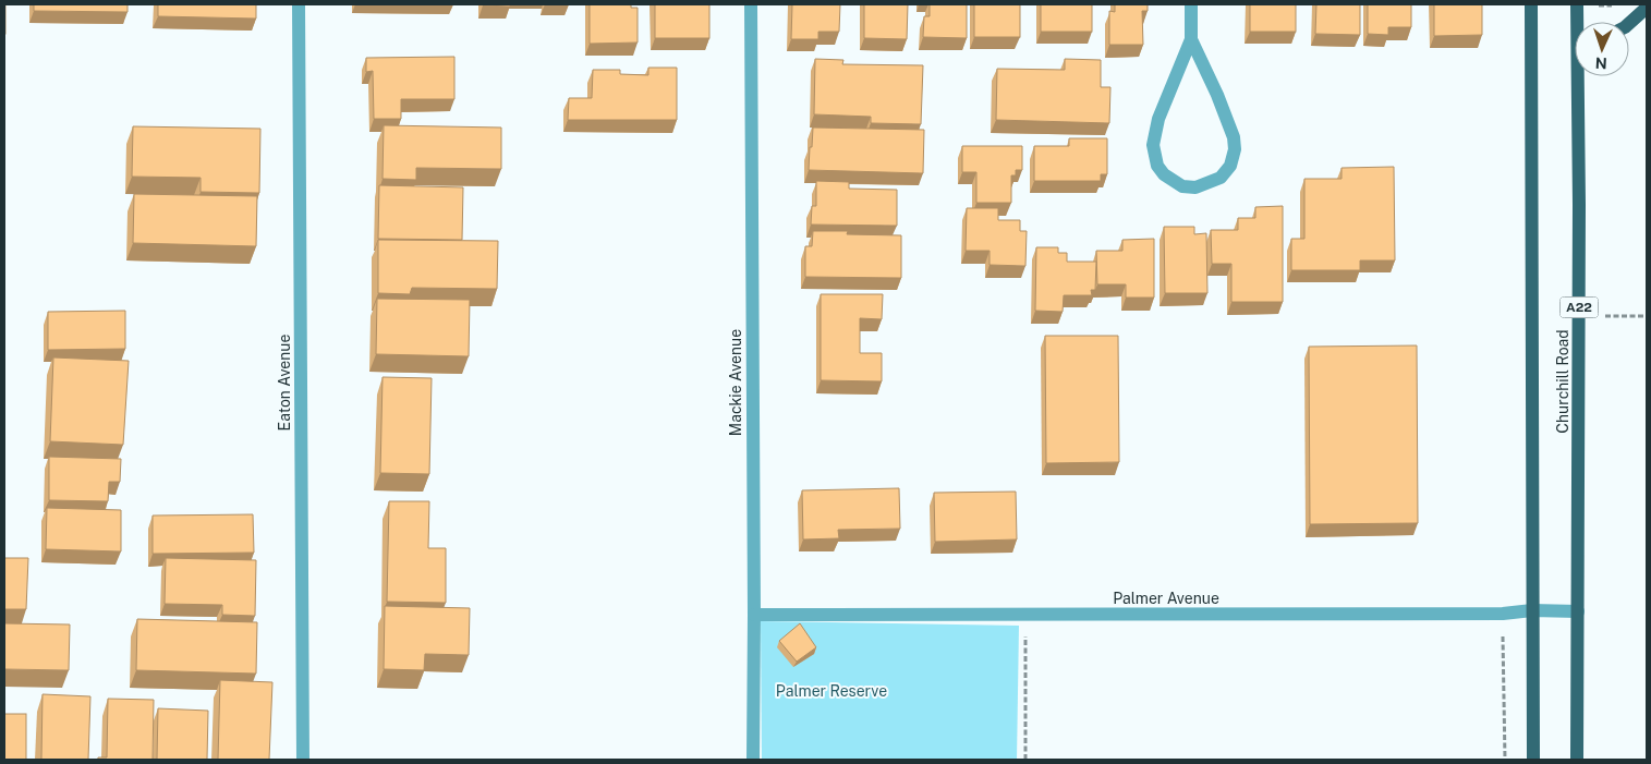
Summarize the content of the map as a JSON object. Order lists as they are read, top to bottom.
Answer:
{
  "streets": {
    "main road": ["A22", "Churchill Road"],
    "street": ["Eaton Avenue", "Mackie Avenue", "Palmer Avenue"]
  },
  "crossings": [
    ["Churchill Road", "Palmer Avenue"],
    ["Mackie Avenue", "Palmer Avenue"]
  ],
  "parks": ["Palmer Reserve"],
  "north": "bottom"
}
